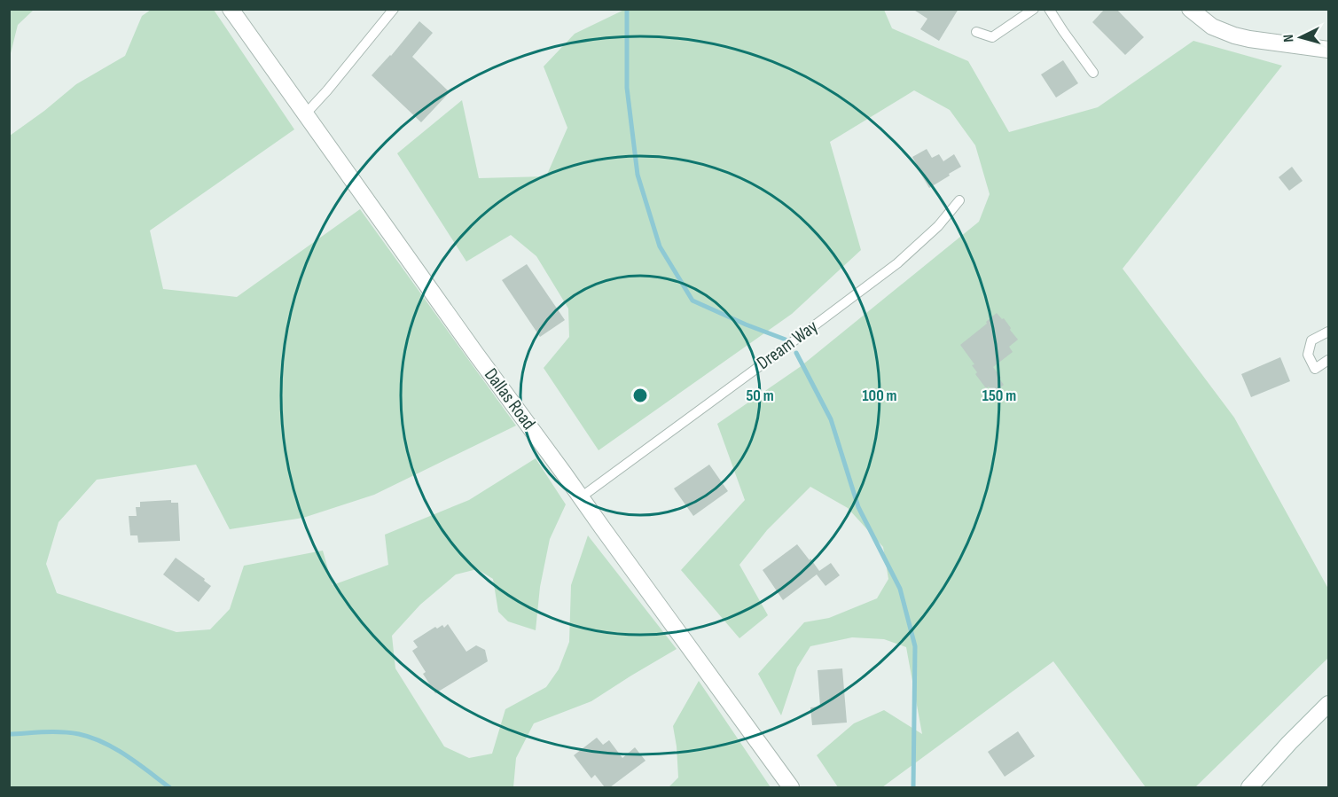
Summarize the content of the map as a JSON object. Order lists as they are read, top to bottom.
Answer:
{
  "streets": {
    "street": ["Dallas Road"],
    "lane": ["Dream Way"]
  },
  "crossings": [
    ["Dream Way", "Dallas Road"]
  ],
  "north": "left",
  "rings": ["50 m", "100 m", "150 m"]
}
